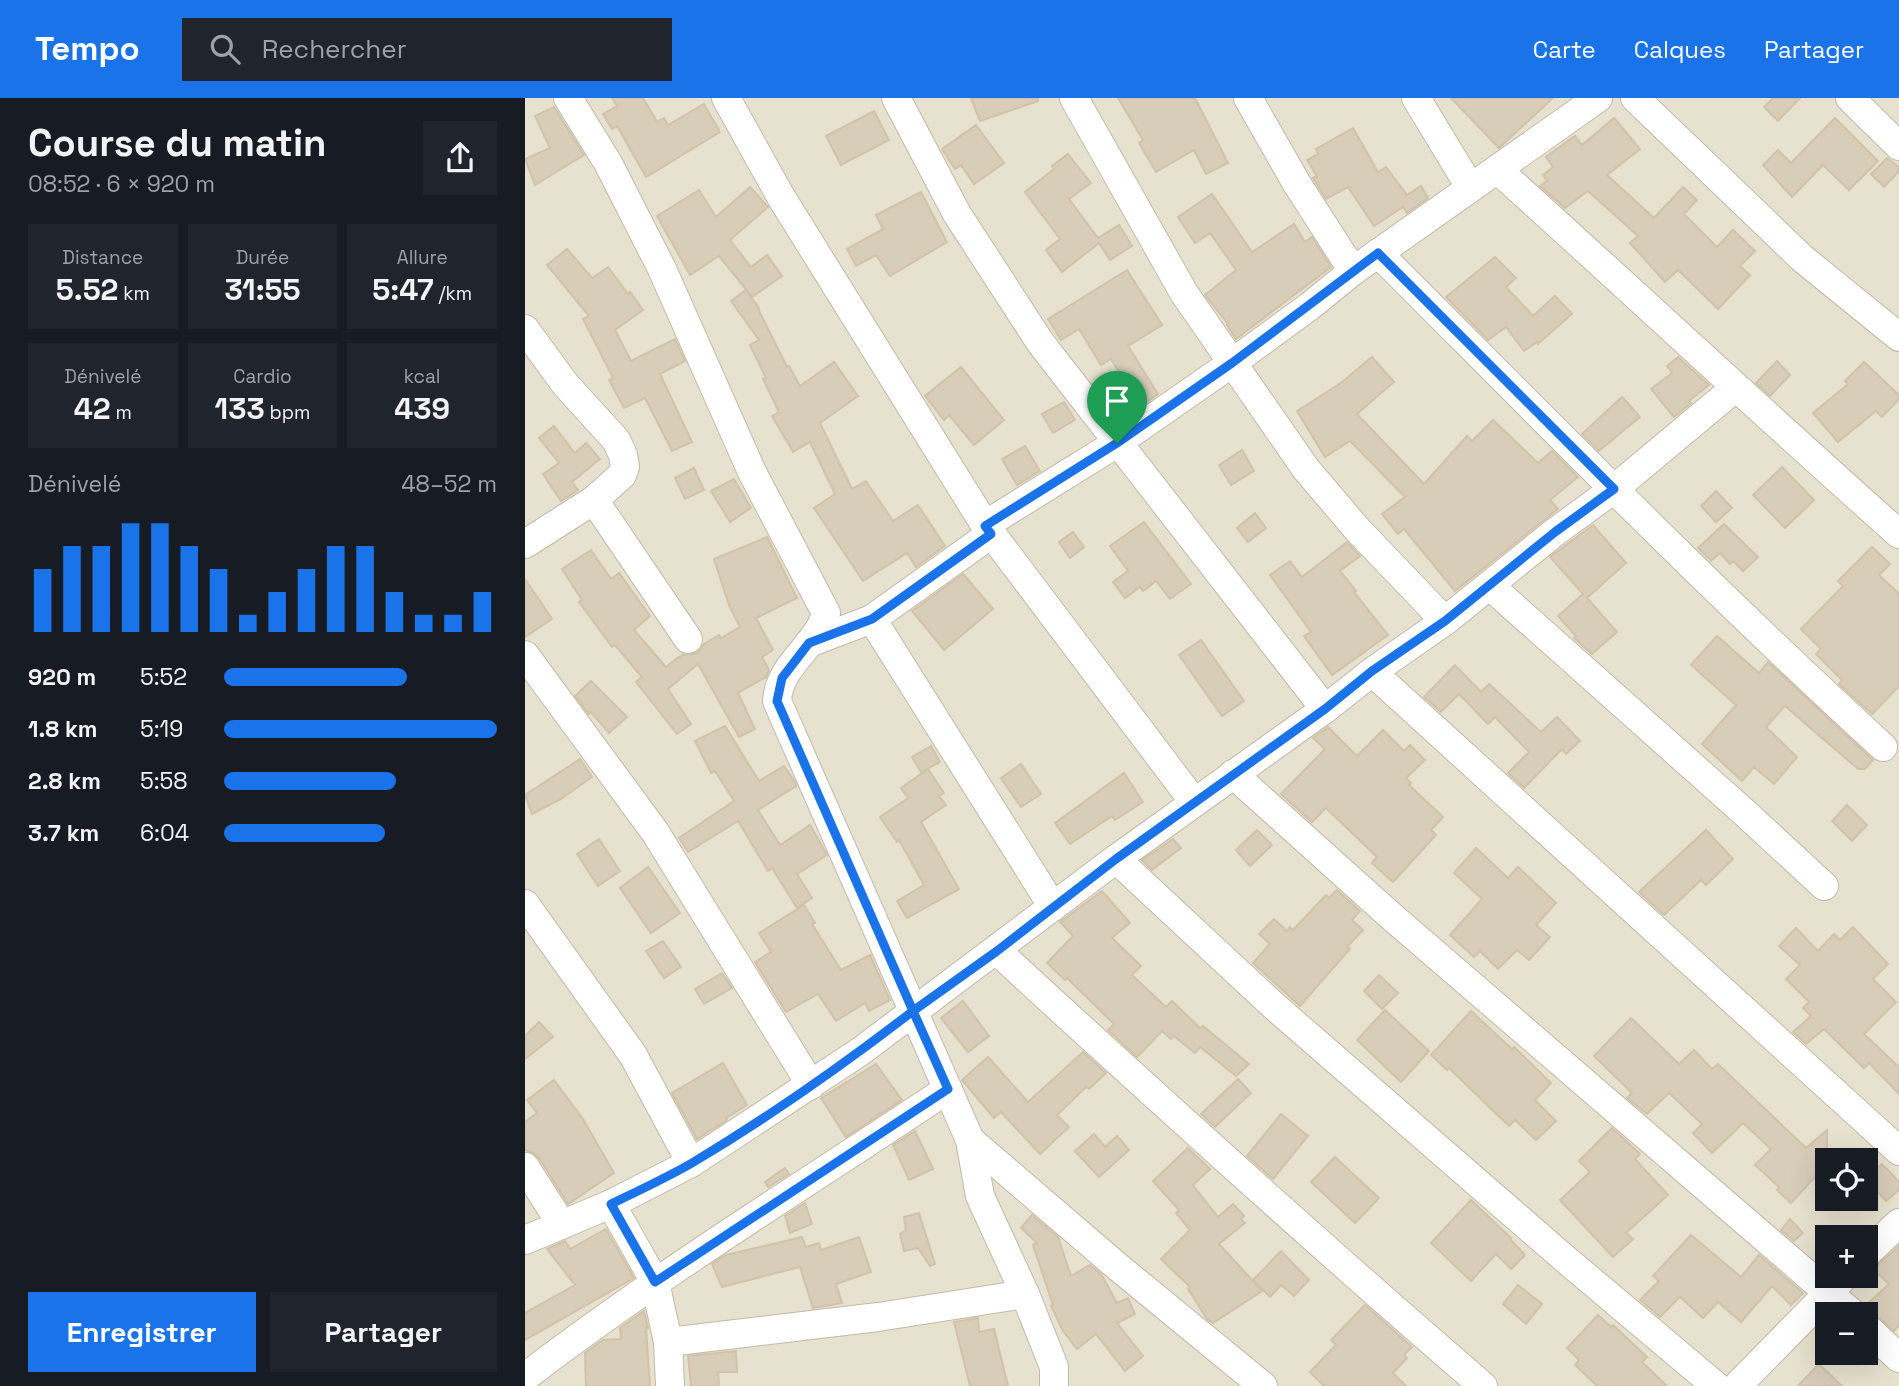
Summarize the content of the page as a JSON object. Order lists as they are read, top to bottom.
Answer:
{
  "page": {
    "header": "Tempo",
    "search": "Rechercher",
    "nav": ["Carte", "Calques", "Partager"],
    "heading": ["Course du matin", "08:52 · 6 × 920 m"],
    "stats": [
      ["Distance", "5.52 km"],
      ["Durée", "31:55"],
      ["Allure", "5:47 /km"],
      ["Dénivelé", "42 m"],
      ["Cardio", "133 bpm"],
      ["kcal", "439"]
    ],
    "chart": ["Dénivelé", "48–52 m"],
    "list": [
      {
        "name": "920 m",
        "note": "5:52"
      },
      {
        "name": "1.8 km",
        "note": "5:19"
      },
      {
        "name": "2.8 km",
        "note": "5:58"
      },
      {
        "name": "3.7 km",
        "note": "6:04"
      }
    ],
    "map_buttons": ["+", "−"],
    "buttons": ["Enregistrer", "Partager"]
  }
}
